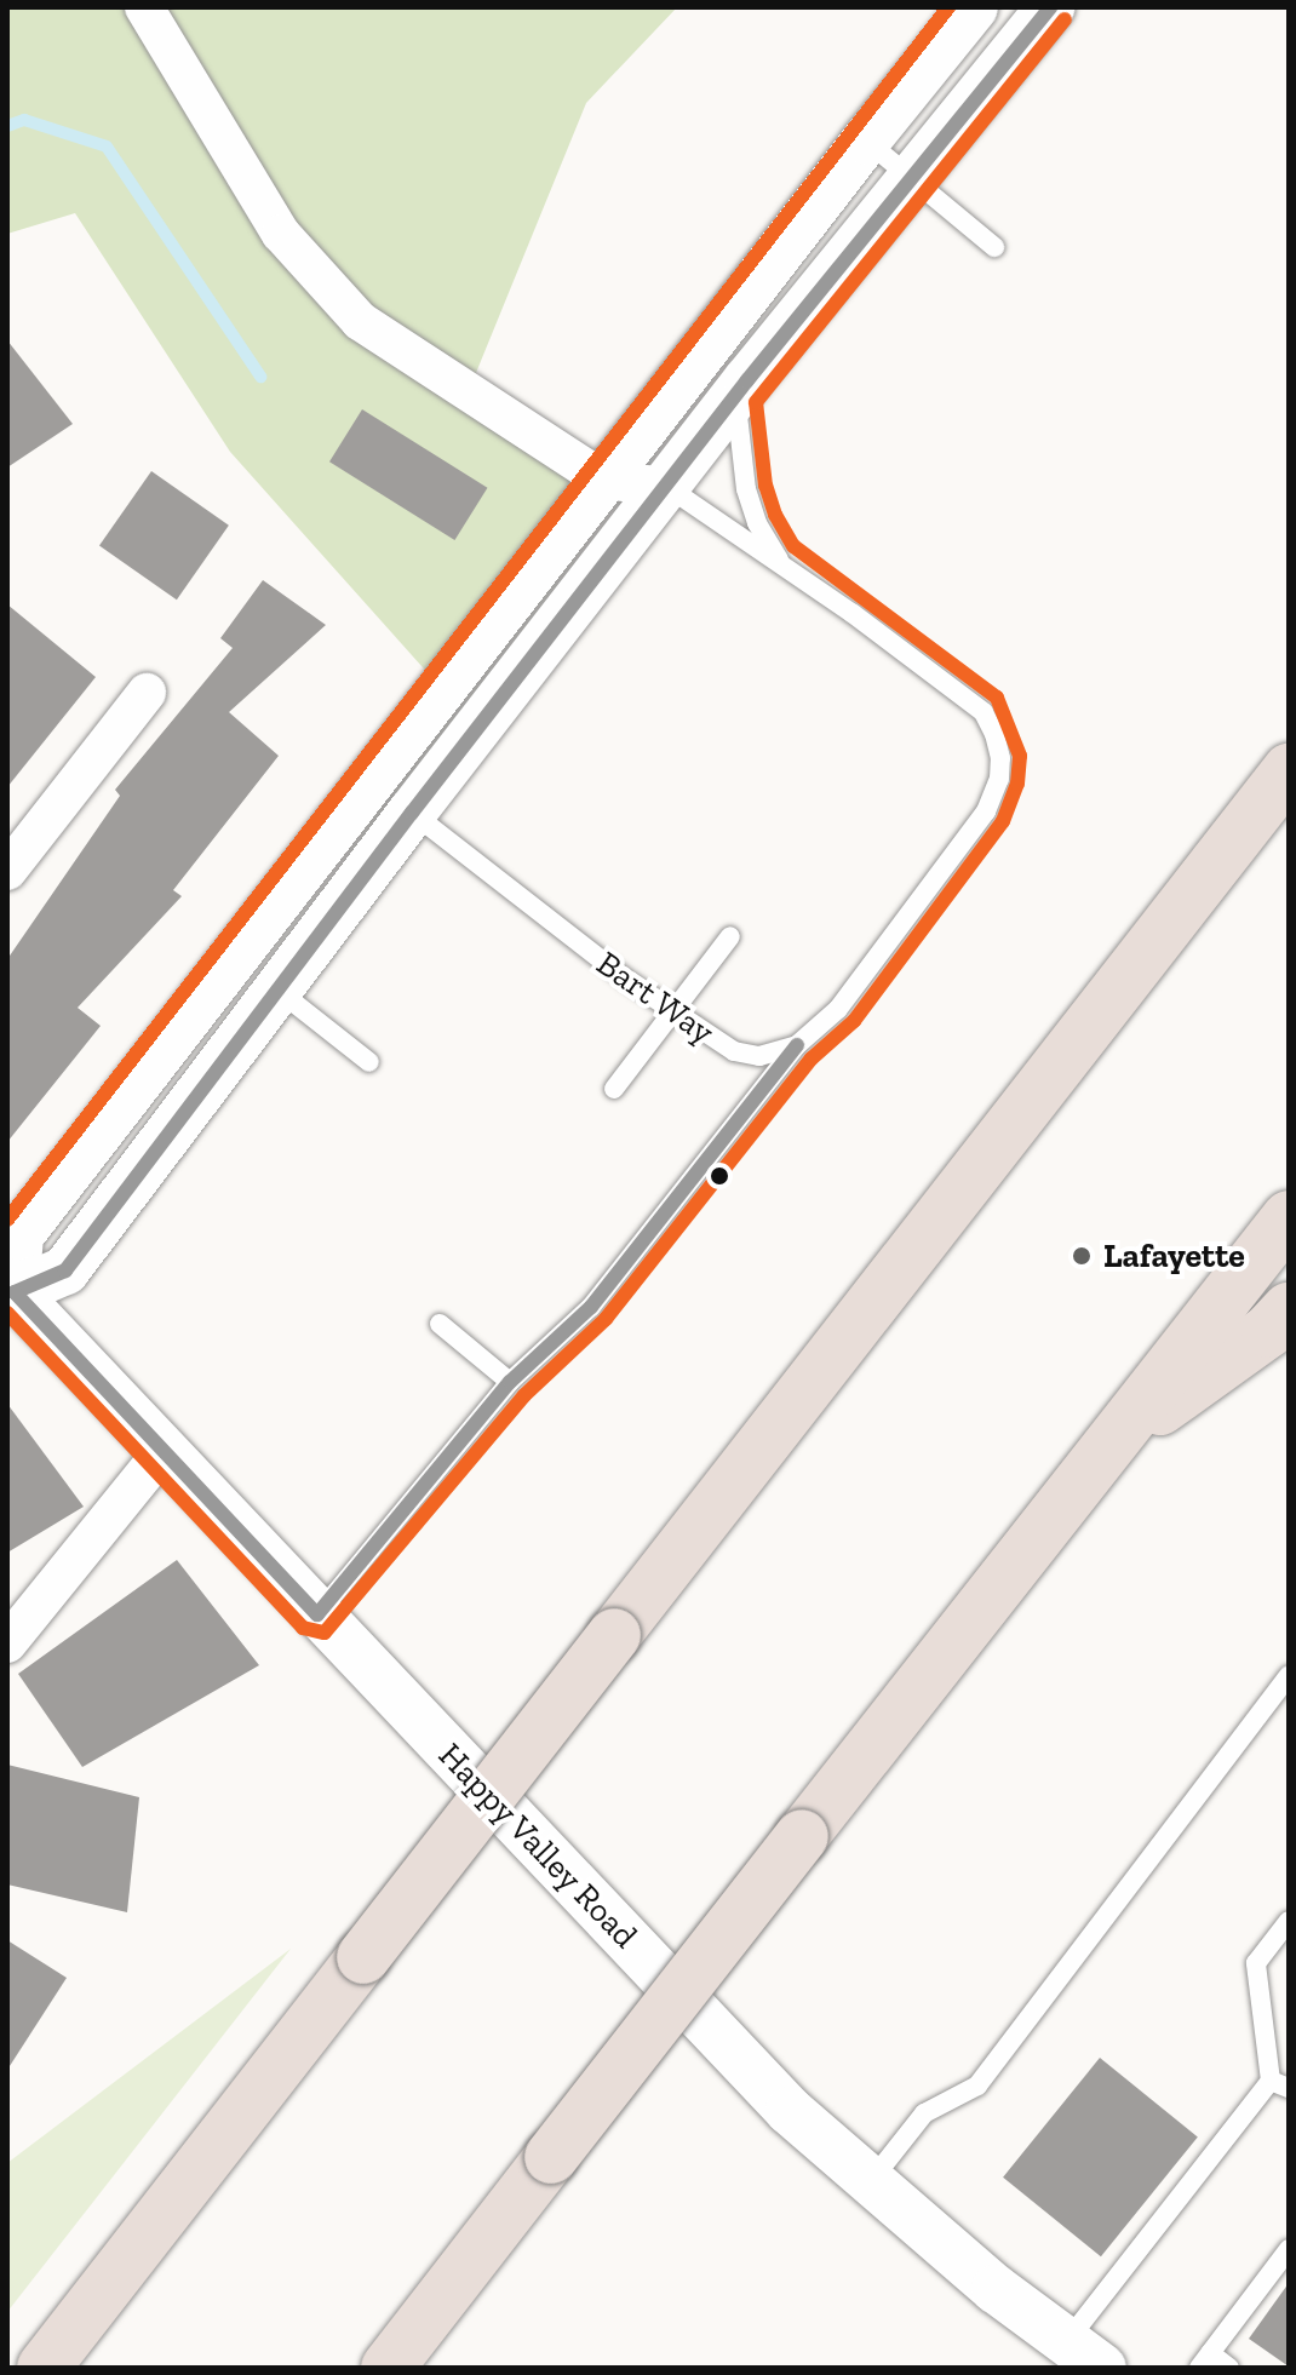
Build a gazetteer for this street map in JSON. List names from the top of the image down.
{
  "streets": {
    "street": ["Happy Valley Road"],
    "lane": ["Bart Way"]
  },
  "places": ["Lafayette"]
}
